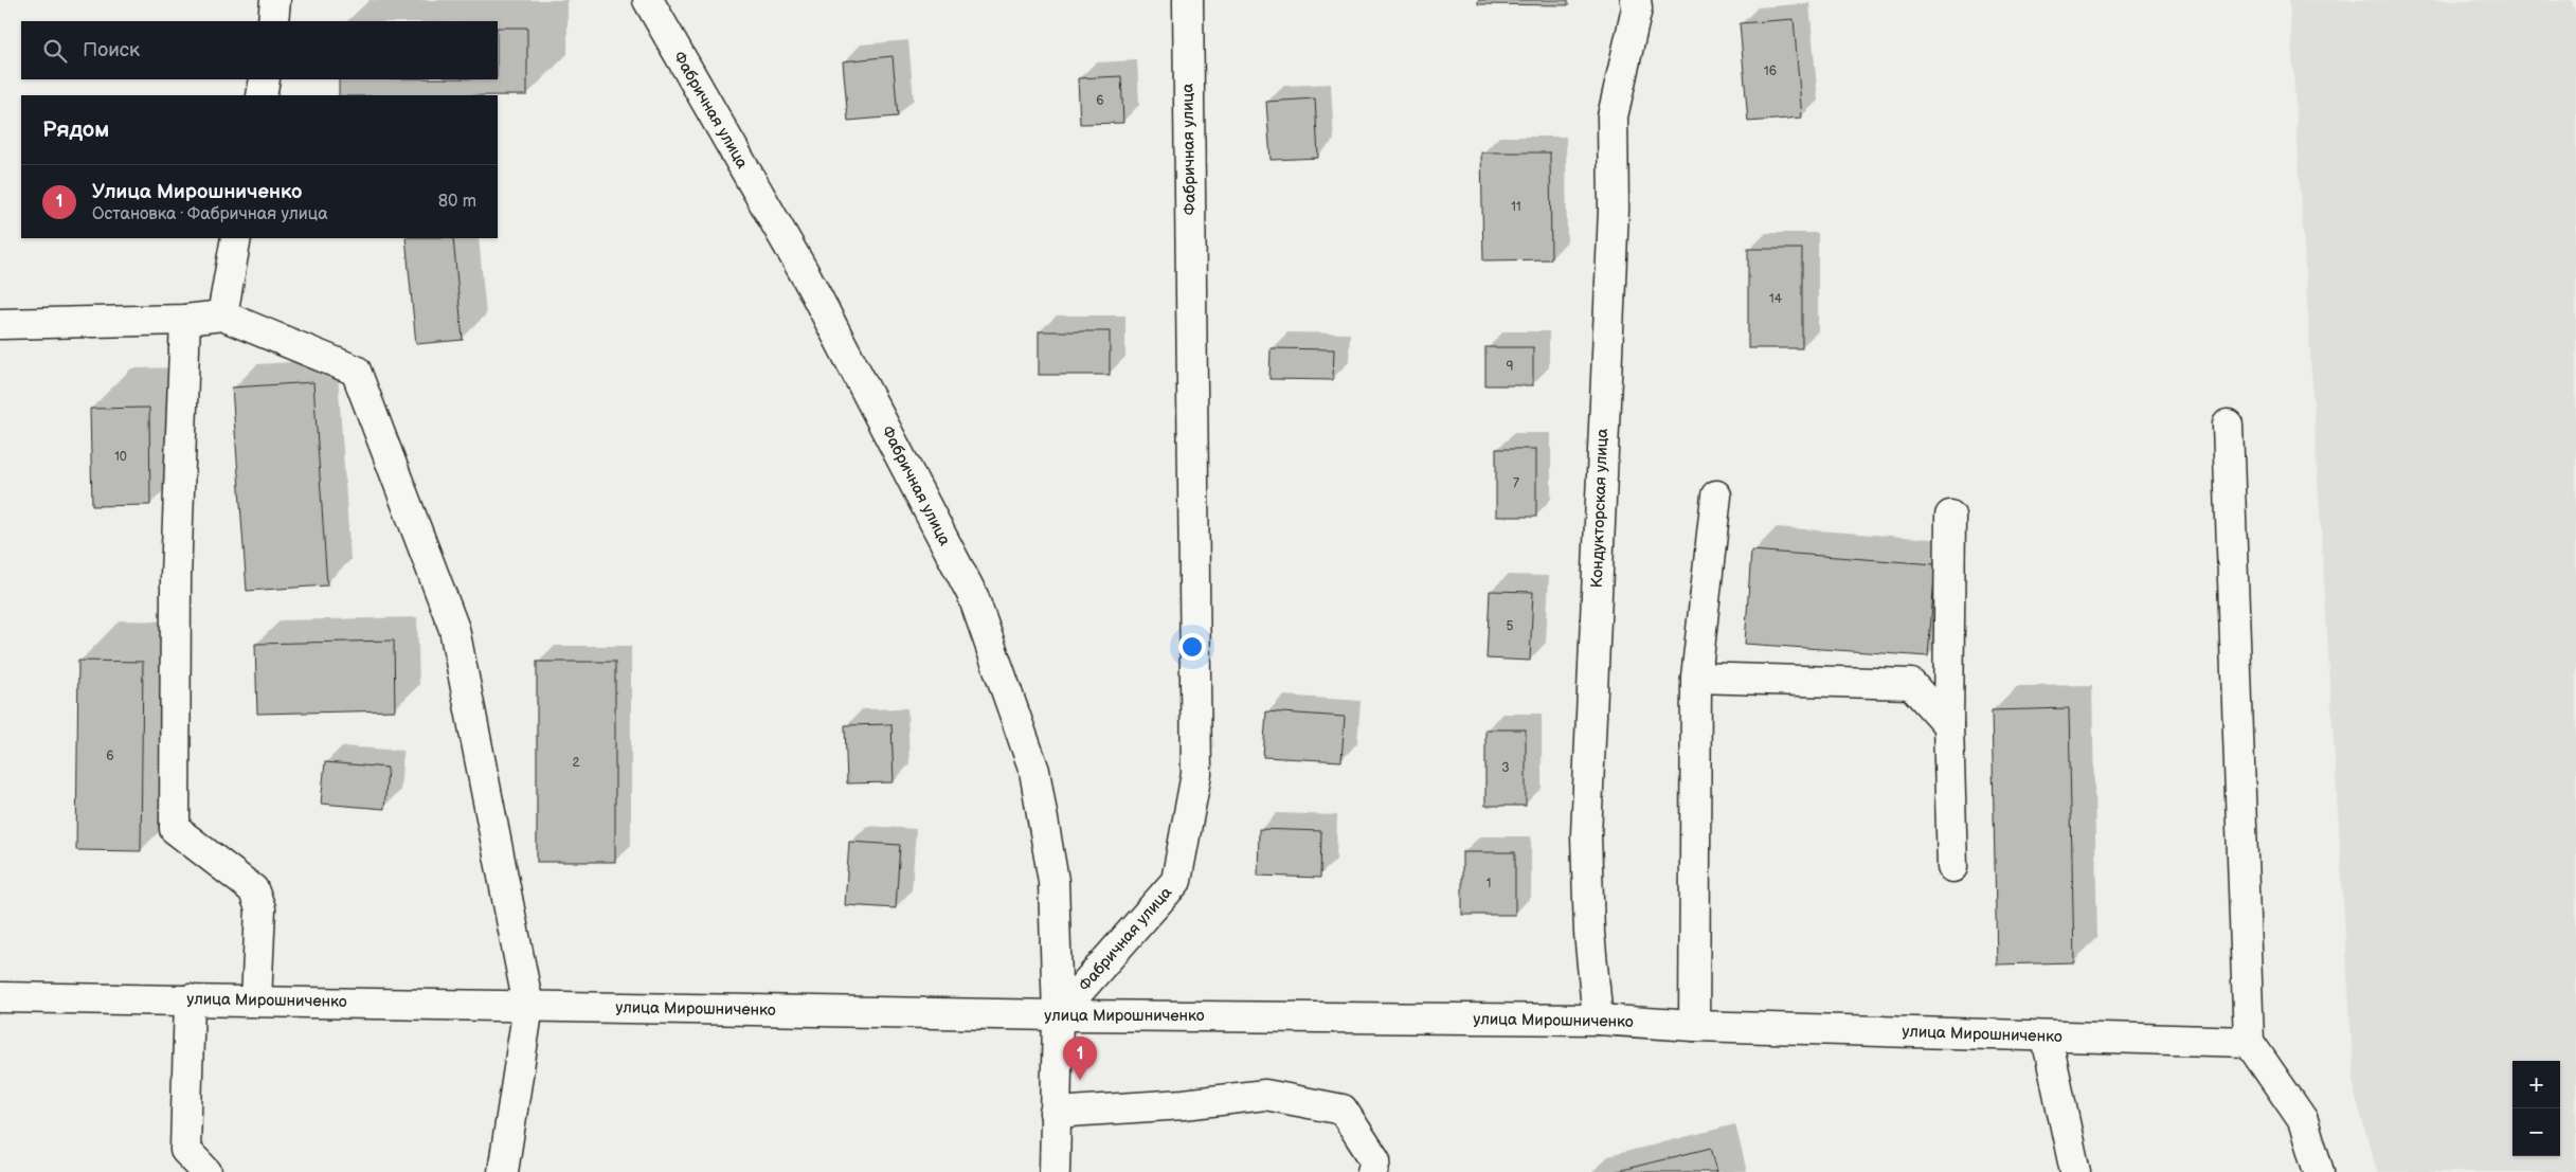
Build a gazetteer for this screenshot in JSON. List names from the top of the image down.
{
  "streets": {
    "street": ["Фабричная улица", "Кондукторская улица", "улица Мирошниченко"]
  },
  "crossings": [
    ["Фабричная улица", "улица Мирошниченко"],
    ["Кондукторская улица", "улица Мирошниченко"]
  ],
  "house_numbers": [
    "16",
    "6",
    "11",
    "14",
    "9",
    "10",
    "7",
    "5",
    "6",
    "2",
    "3",
    "1"
  ],
  "page": {
    "search": "Поиск",
    "heading": "Рядом",
    "list": [
      {
        "mark": "1",
        "name": "Улица Мирошниченко",
        "note": "Остановка · Фабричная улица",
        "value": "80 m"
      }
    ],
    "pins": "1",
    "map_buttons": ["+", "−"]
  }
}
